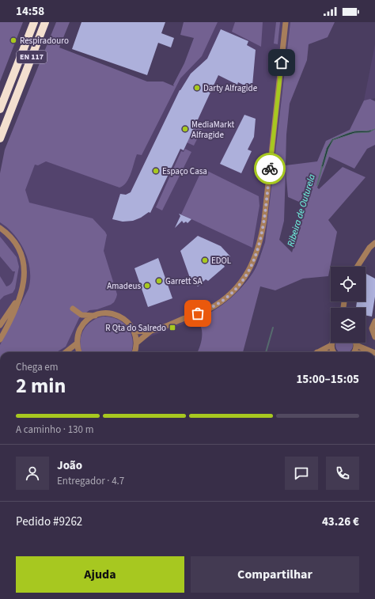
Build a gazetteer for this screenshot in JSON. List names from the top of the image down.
{
  "streets": {
    "highway": ["EN 117"]
  },
  "water": ["Ribeira de Outurela"],
  "places": {
    "other": [
      "Respiradouro",
      "Darty Alfragide",
      "MediaMarkt Alfragide",
      "Espaço Casa",
      "EDOL",
      "Garrett SA",
      "Amadeus"
    ],
    "transit": ["R Qta do Salredo"]
  },
  "page": {
    "status": "14:58",
    "heading": ["2 min", "Chega em", "15:00–15:05"],
    "panel": [
      "João",
      "Entregador · 4.7",
      "Pedido #9262",
      "43.26 €"
    ],
    "bar": "A caminho · 130 m",
    "buttons": ["Ajuda", "Compartilhar"]
  }
}
